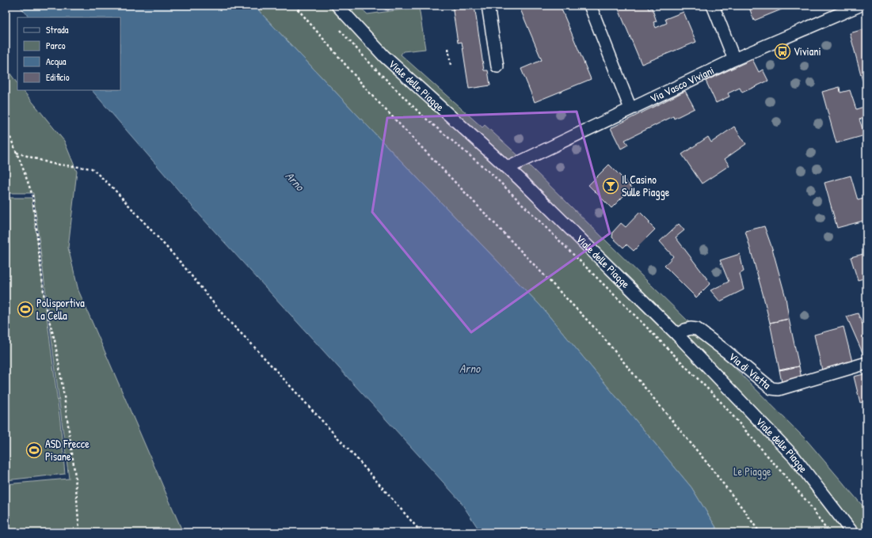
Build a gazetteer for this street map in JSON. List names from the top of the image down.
{
  "streets": {
    "street": ["Via Vasco Viviani", "Viale delle Piagge", "Via di Vietta"]
  },
  "crossings": [
    ["Via Vasco Viviani", "Viale delle Piagge"],
    ["Viale delle Piagge", "Via di Vietta"]
  ],
  "water": ["Arno"],
  "parks": ["Le Piagge"],
  "places": {
    "bus stop": ["Viviani"],
    "bar": ["Il Casino Sulle Piagge"],
    "sports": ["Polisportiva La Cella", "ASD Frecce Pisane"]
  },
  "legend": [
    "Strada",
    "Parco",
    "Acqua",
    "Edificio"
  ]
}
